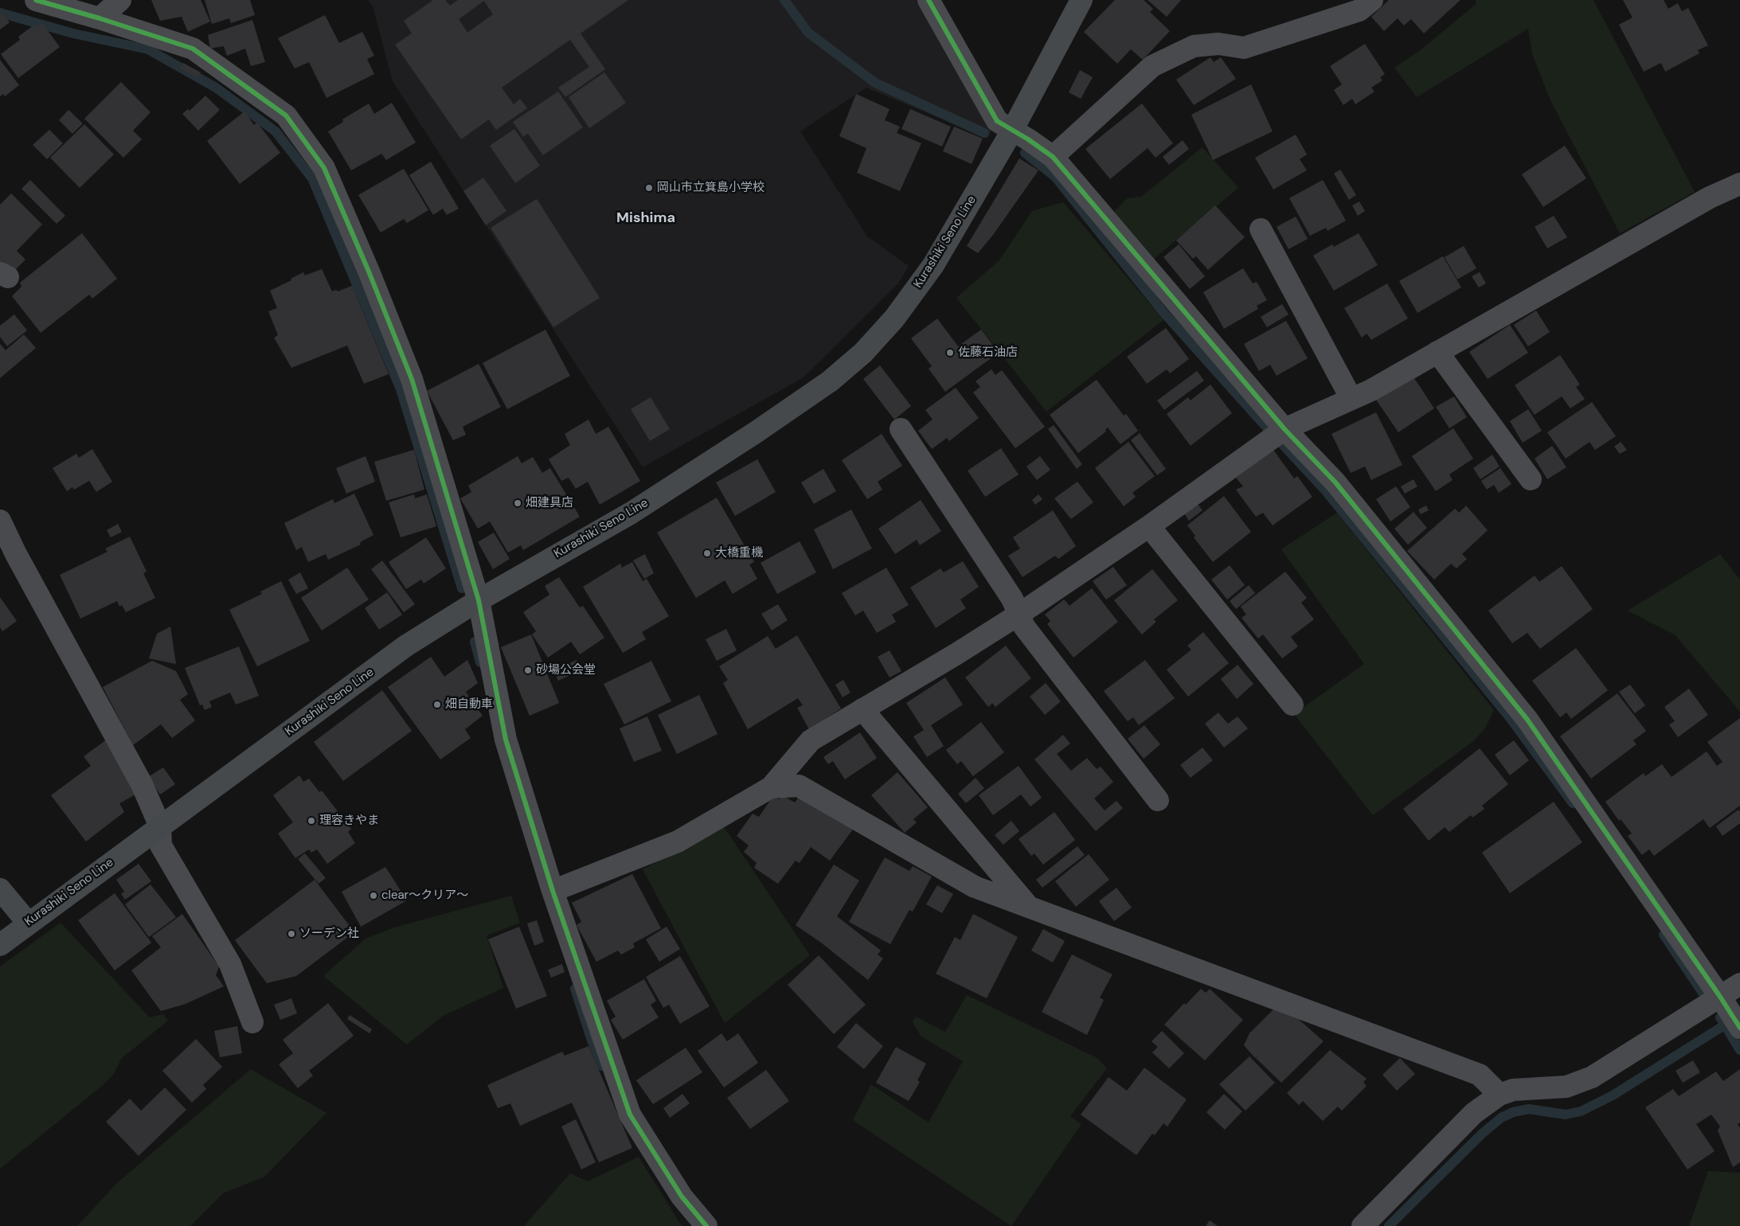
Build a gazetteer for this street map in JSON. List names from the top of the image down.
{
  "streets": {
    "main road": ["Kurashiki Seno Line"]
  },
  "districts": ["Mishima"],
  "places": [
    "岡山市立箕島小学校",
    "佐藤石油店",
    "畑建具店",
    "大橋重機",
    "砂場公会堂",
    "畑自動車",
    "理容きやま",
    "clear～クリア～",
    "ソーデン社"
  ]
}
